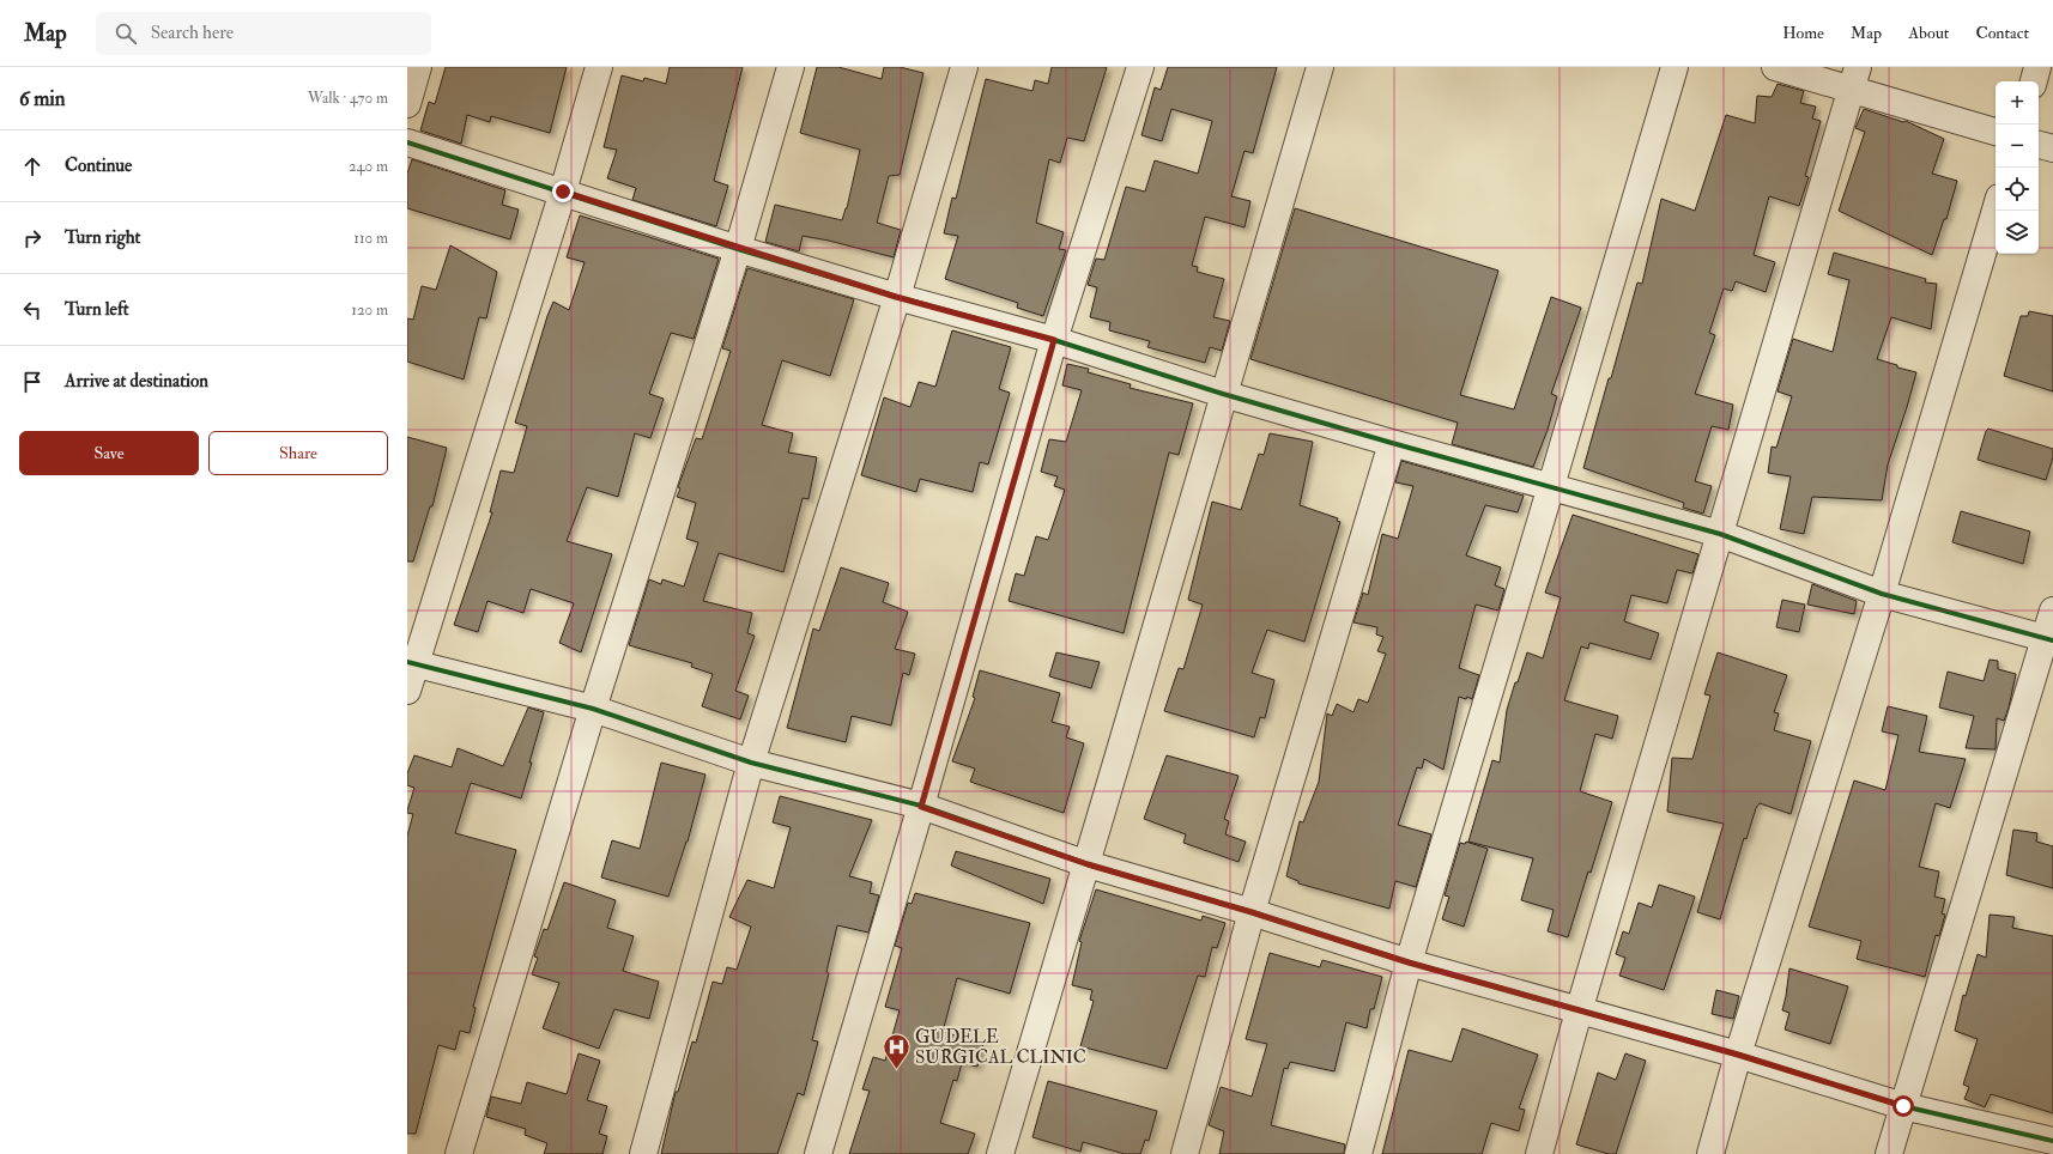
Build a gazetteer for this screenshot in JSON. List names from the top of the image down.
{
  "places": {
    "hospital": ["GUDELE SURGICAL CLINIC"]
  },
  "page": {
    "header": "Map",
    "search": "Search here",
    "nav": [
      "Home",
      "Map",
      "About",
      "Contact"
    ],
    "heading": ["6 min", "Walk · 470 m"],
    "map_buttons": ["+", "−"],
    "list": [
      ["Continue", "240 m"],
      ["Turn right", "110 m"],
      ["Turn left", "120 m"],
      "Arrive at destination"
    ],
    "buttons": ["Save", "Share"]
  }
}
